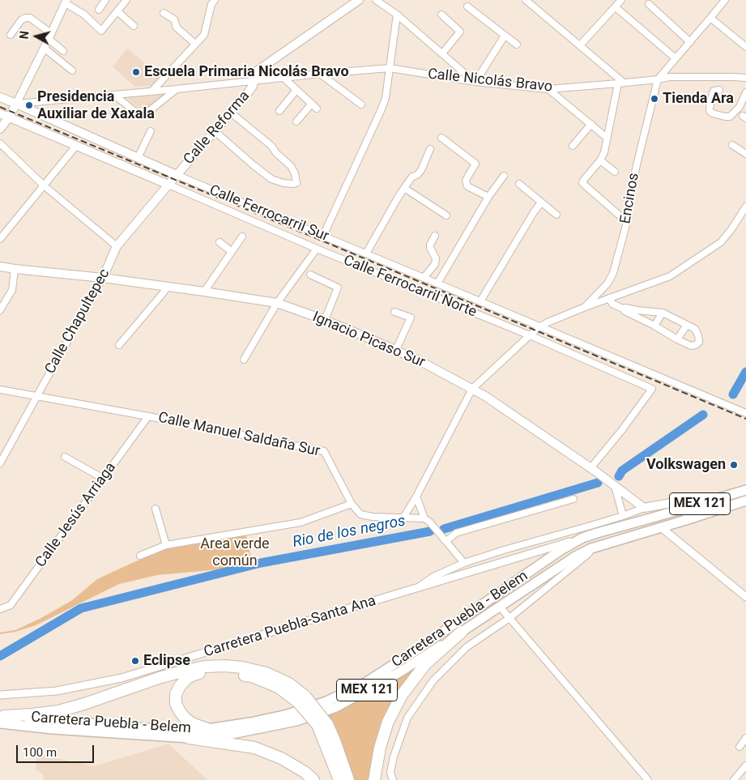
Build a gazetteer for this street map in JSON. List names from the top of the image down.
{
  "streets": {
    "main road": [
      "Calle Reforma",
      "Calle Ferrocarril Sur",
      "Calle Ferrocarril Norte",
      "Calle Chapultepec",
      "Ignacio Picaso Sur",
      "MEX 121",
      "Carretera Puebla - Belem"
    ],
    "street": [
      "Calle Nicolás Bravo",
      "Encinos",
      "Calle Manuel Saldaña Sur",
      "Calle Jesús Arriaga",
      "Carretera Puebla-Santa Ana"
    ]
  },
  "crossings": [
    ["Calle Nicolás Bravo", "Calle Reforma"],
    ["Calle Nicolás Bravo", "Encinos"],
    ["Calle Nicolás Bravo", "Calle Ferrocarril Sur"],
    ["Calle Reforma", "Calle Ferrocarril Sur"],
    ["Calle Reforma", "Calle Ferrocarril Norte"],
    ["Calle Reforma", "Calle Chapultepec"],
    ["Calle Ferrocarril Norte", "Ignacio Picaso Sur"],
    ["Calle Chapultepec", "Ignacio Picaso Sur"],
    ["Calle Chapultepec", "Calle Manuel Saldaña Sur"],
    ["Calle Manuel Saldaña Sur", "Calle Jesús Arriaga"],
    ["Carretera Puebla - Belem", "Carretera Puebla-Santa Ana"]
  ],
  "water": ["Rio de los negros"],
  "parks": ["Area verde común"],
  "places": [
    "Escuela Primaria Nicolás Bravo",
    "Tienda Ara",
    "Presidencia Auxiliar de Xaxala",
    "Volkswagen",
    "Eclipse"
  ],
  "scale_bar": "100 m",
  "north": "left"
}
